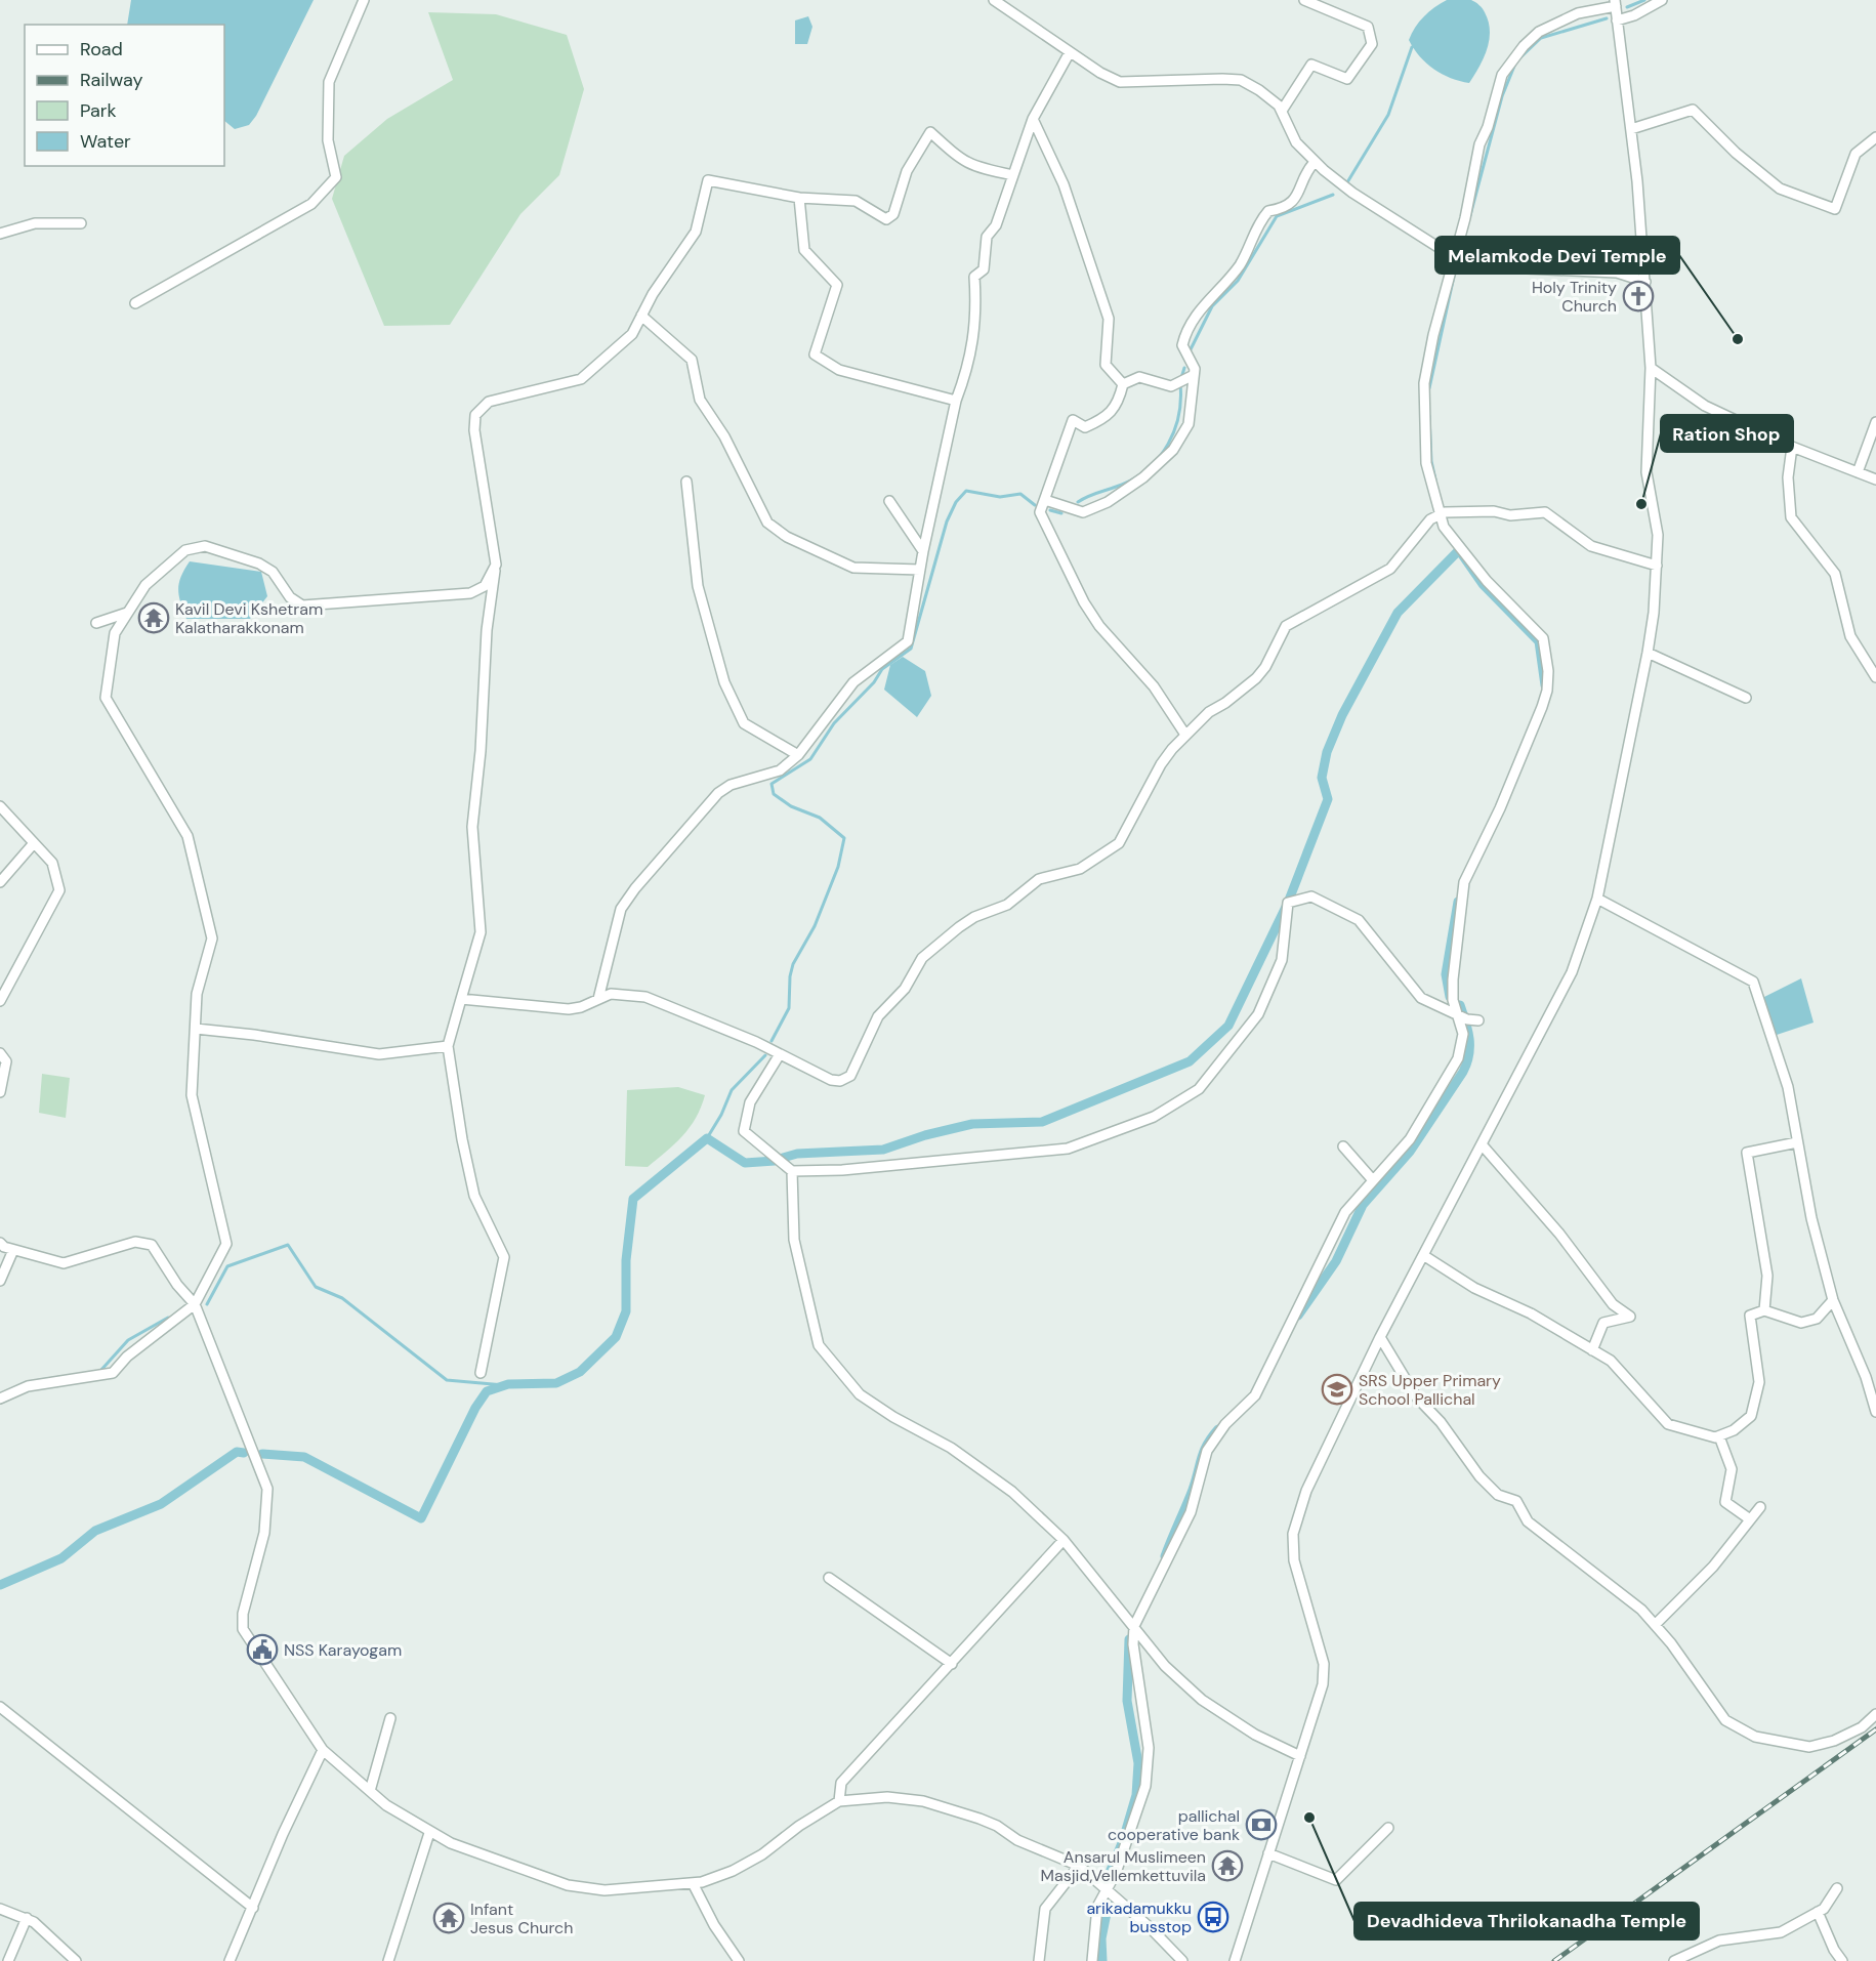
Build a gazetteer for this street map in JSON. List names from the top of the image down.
{
  "places": {
    "church": ["Holy Trinity Church"],
    "other": ["Melamkode Devi Temple", "Ration Shop", "Devadhideva Thrilokanadha Temple"],
    "temple": ["Kavil Devi Kshetram Kalatharakkonam", "Ansarul Muslimeen Masjid,Vellemkettuvila", "Infant Jesus Church"],
    "school or university": ["SRS Upper Primary School Pallichal"],
    "public building": ["NSS Karayogam"],
    "bank": ["pallichal cooperative bank"],
    "bus stop": ["arikadamukku busstop"]
  },
  "legend": [
    "Road",
    "Railway",
    "Park",
    "Water"
  ]
}
